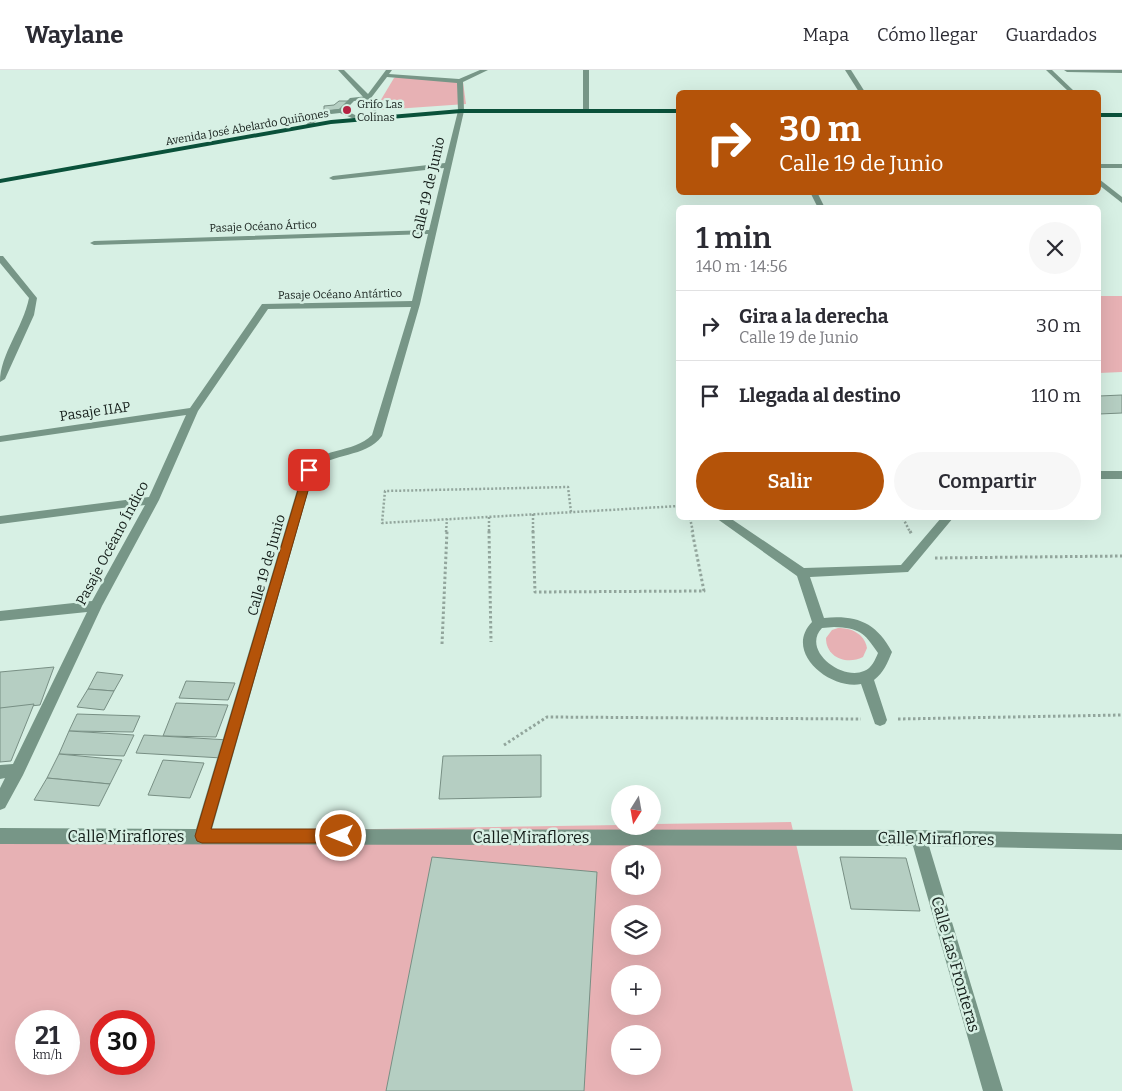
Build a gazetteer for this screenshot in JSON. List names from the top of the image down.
{
  "streets": {
    "main road": ["Avenida José Abelardo Quiñones"],
    "street": [
      "Calle 19 de Junio",
      "Pasaje Océano Ártico",
      "Pasaje Océano Antártico",
      "Pasaje IIAP",
      "Pasaje Océano Índico",
      "Calle Miraflores",
      "Calle Las Fronteras"
    ]
  },
  "crossings": [
    ["Avenida José Abelardo Quiñones", "Calle 19 de Junio"],
    ["Calle 19 de Junio", "Pasaje Océano Ártico"],
    ["Calle 19 de Junio", "Pasaje Océano Antártico"],
    ["Calle 19 de Junio", "Calle Miraflores"],
    ["Pasaje Océano Antártico", "Pasaje Océano Índico"],
    ["Pasaje IIAP", "Pasaje Océano Índico"],
    ["Calle Miraflores", "Calle Las Fronteras"]
  ],
  "places": ["Grifo Las Colinas"],
  "north": "bottom",
  "page": {
    "header": "Waylane",
    "nav": ["Mapa", "Cómo llegar", "Guardados"],
    "turn": ["30 m", "Calle 19 de Junio"],
    "heading": ["1 min", "140 m · 14:56"],
    "list": [
      {
        "name": "Gira a la derecha",
        "note": "Calle 19 de Junio",
        "value": "30 m"
      },
      {
        "name": "Llegada al destino",
        "value": "110 m"
      }
    ],
    "buttons": ["Salir", "Compartir"],
    "map_buttons": ["+", "−"],
    "speed": "21 km/h",
    "limit": "30"
  }
}
